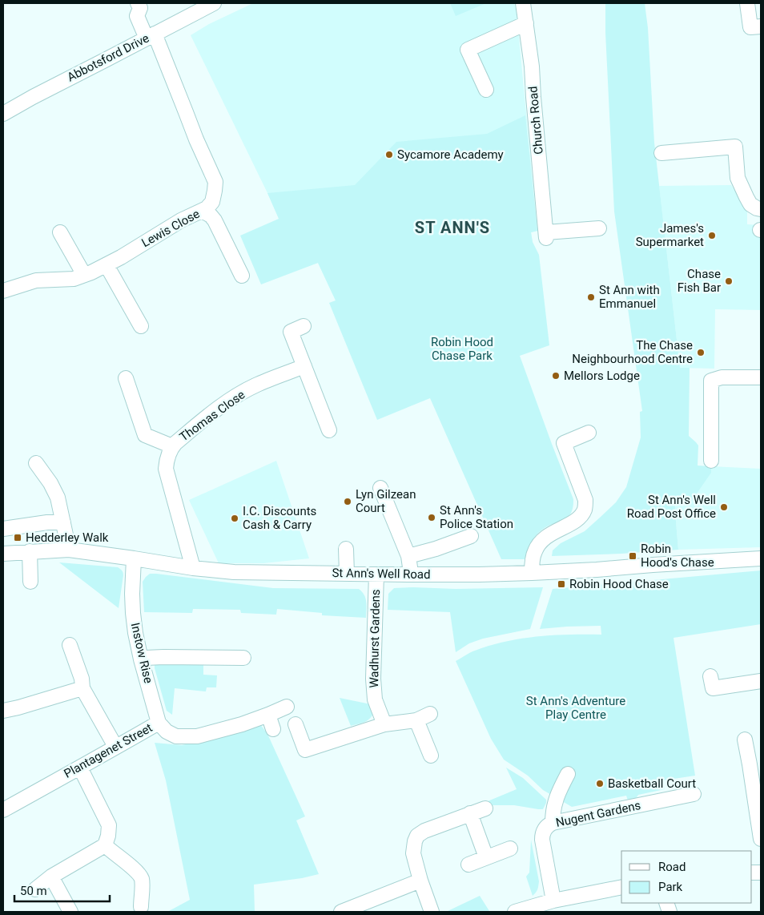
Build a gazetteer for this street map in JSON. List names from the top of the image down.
{
  "streets": {
    "street": [
      "Abbotsford Drive",
      "Church Road",
      "Lewis Close",
      "Thomas Close",
      "St Ann's Well Road",
      "Wadhurst Gardens",
      "Instow Rise",
      "Plantagenet Street",
      "Nugent Gardens"
    ]
  },
  "crossings": [
    ["Abbotsford Drive", "Lewis Close"],
    ["Thomas Close", "St Ann's Well Road"],
    ["St Ann's Well Road", "Wadhurst Gardens"],
    ["St Ann's Well Road", "Instow Rise"],
    ["Instow Rise", "Plantagenet Street"]
  ],
  "districts": ["ST ANN'S"],
  "parks": ["Robin Hood Chase Park", "St Ann's Adventure Play Centre"],
  "places": {
    "other": [
      "Sycamore Academy",
      "James's Supermarket",
      "Chase Fish Bar",
      "St Ann with Emmanuel",
      "The Chase Neighbourhood Centre",
      "Mellors Lodge",
      "Lyn Gilzean Court",
      "St Ann's Well Road Post Office",
      "St Ann's Police Station",
      "I.C. Discounts Cash & Carry",
      "Basketball Court"
    ],
    "transit": ["Hedderley Walk", "Robin Hood's Chase", "Robin Hood Chase"]
  },
  "legend": ["Road", "Park"],
  "scale_bar": "50 m"
}
